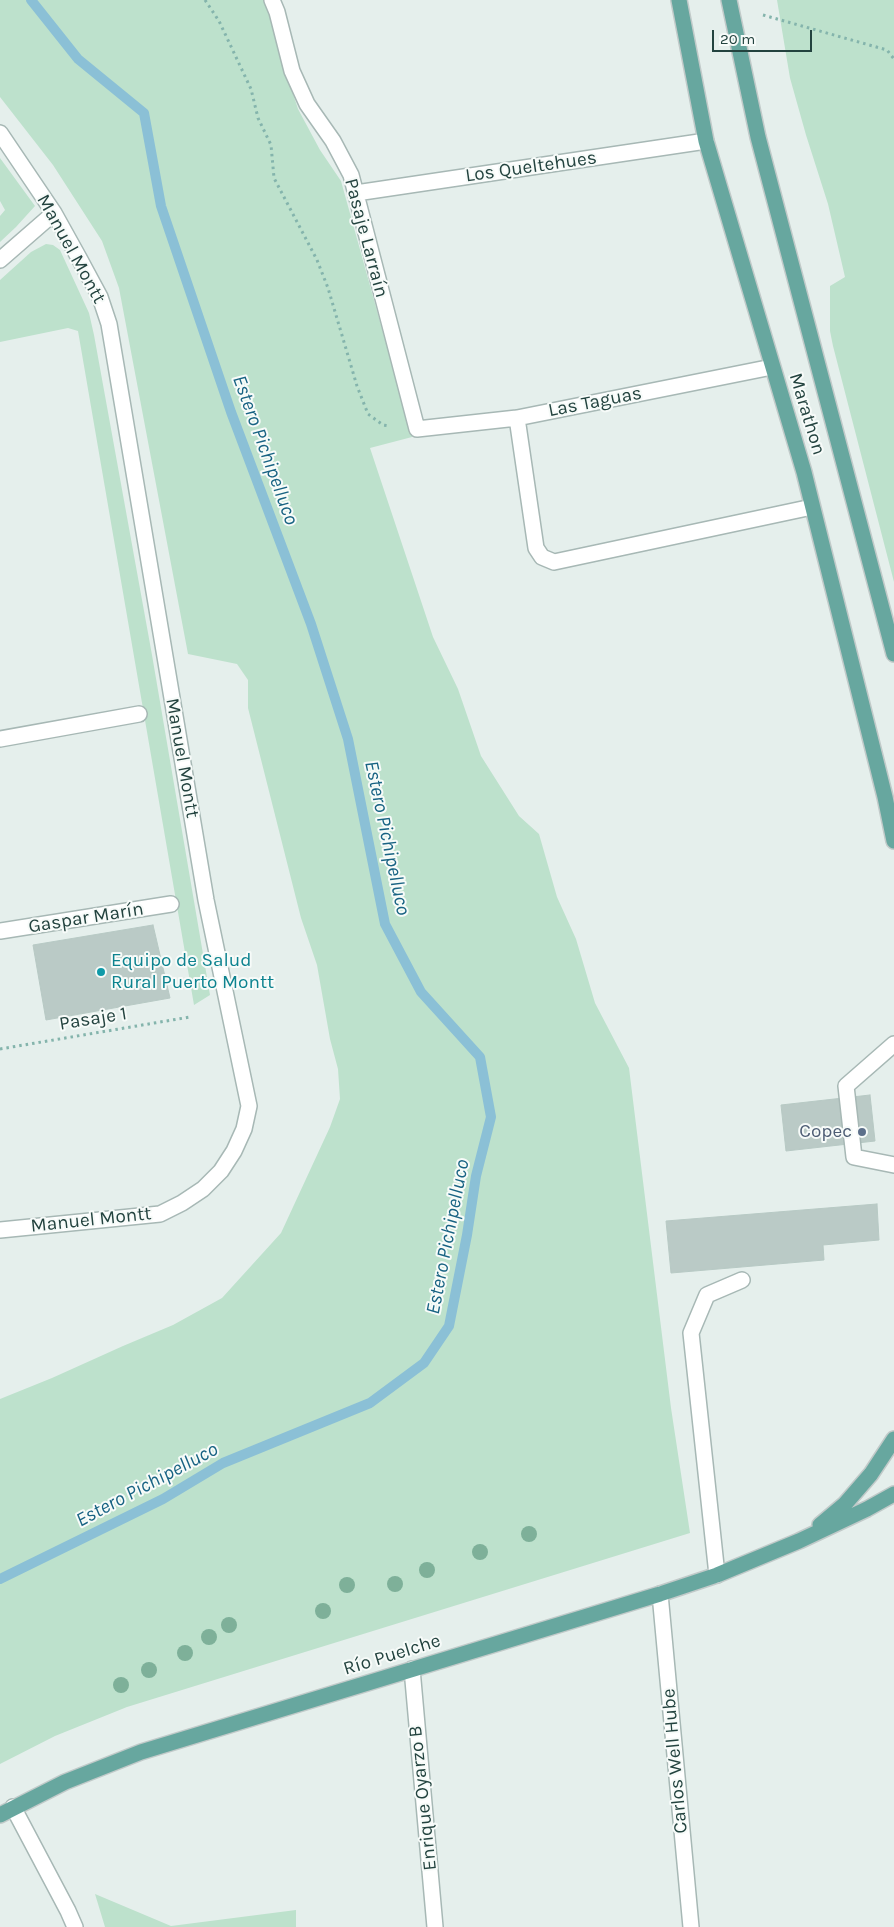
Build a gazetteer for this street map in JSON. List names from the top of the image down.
{
  "streets": {
    "main road": ["Marathon", "Río Puelche"],
    "street": [
      "Los Queltehues",
      "Pasaje Larraín",
      "Manuel Montt",
      "Las Taguas",
      "Gaspar Marín",
      "Carlos Well Hube",
      "Enrique Oyarzo B"
    ],
    "path": ["Pasaje 1"]
  },
  "crossings": [
    ["Los Queltehues", "Pasaje Larraín"],
    ["Los Queltehues", "Marathon"],
    ["Pasaje Larraín", "Las Taguas"],
    ["Las Taguas", "Marathon"],
    ["Río Puelche", "Carlos Well Hube"],
    ["Río Puelche", "Enrique Oyarzo B"]
  ],
  "water": ["Estero Pichipelluco"],
  "places": ["Equipo de Salud Rural Puerto Montt", "Copec"],
  "scale_bar": "20 m"
}
